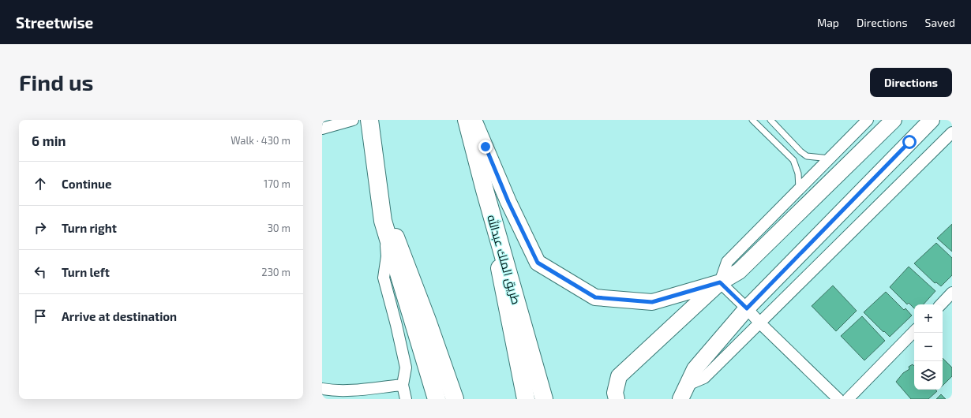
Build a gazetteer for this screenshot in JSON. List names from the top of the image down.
{
  "streets": {
    "main road": ["طريق الملك عبدالله"]
  },
  "page": {
    "header": "Streetwise",
    "nav": ["Map", "Directions", "Saved"],
    "buttons": "Directions",
    "title": "Find us",
    "heading": ["6 min", "Walk · 430 m"],
    "list": [
      ["Continue", "170 m"],
      ["Turn right", "30 m"],
      ["Turn left", "230 m"],
      "Arrive at destination"
    ],
    "map_buttons": ["+", "−"]
  }
}
